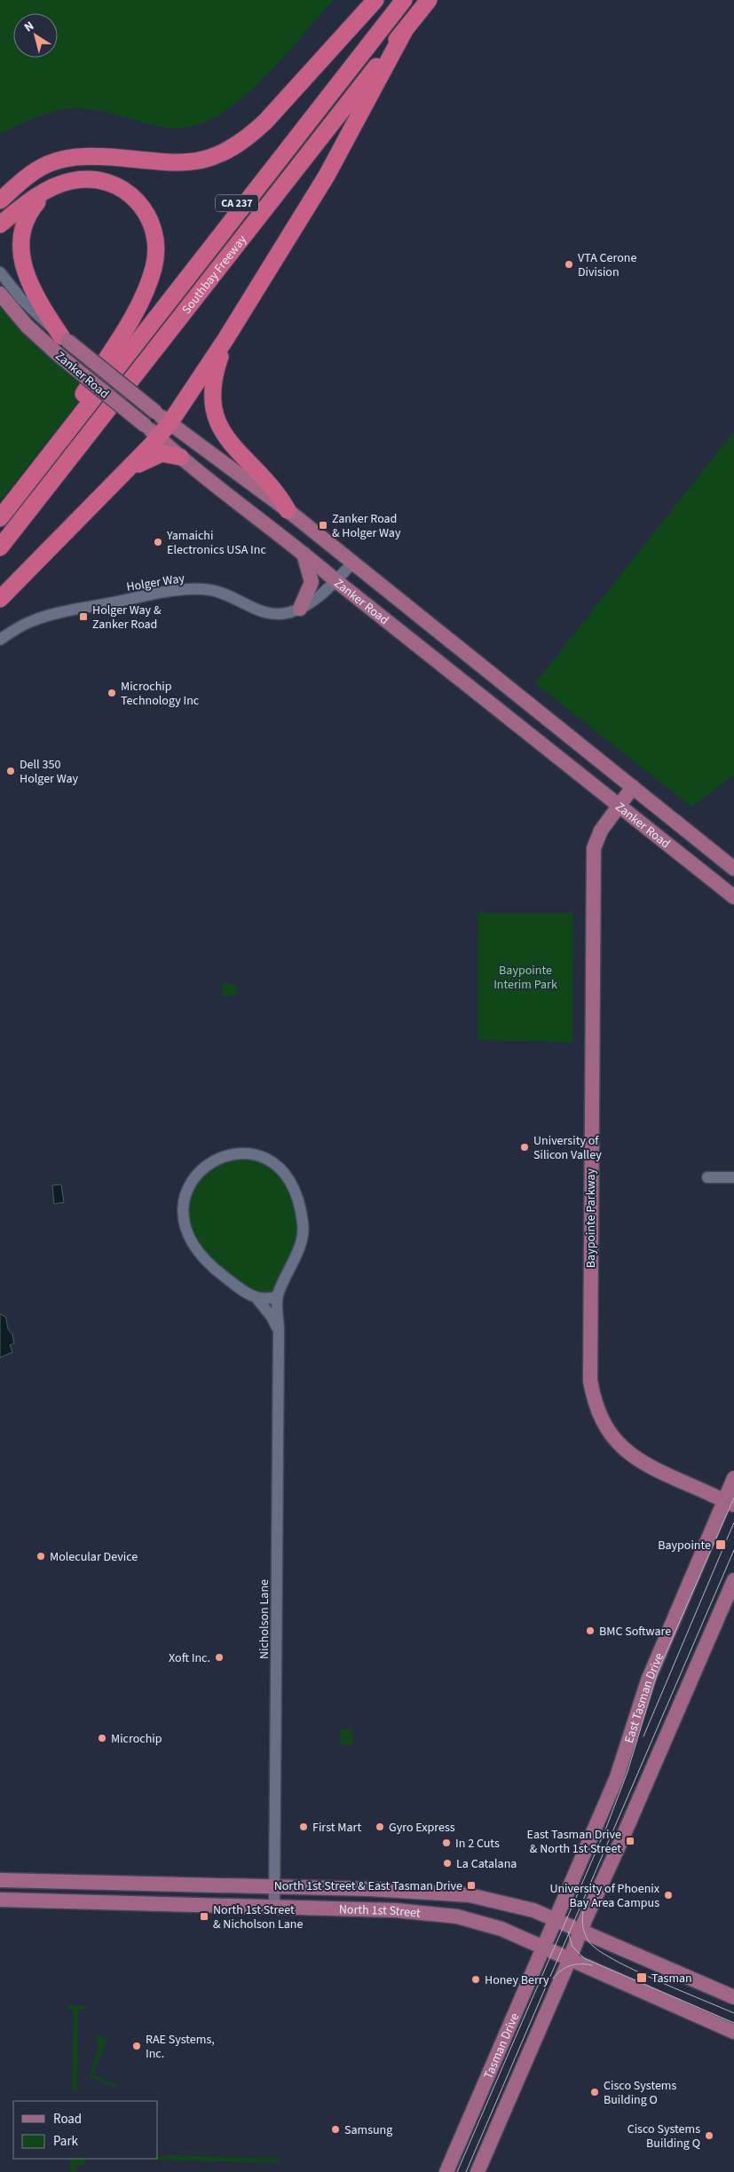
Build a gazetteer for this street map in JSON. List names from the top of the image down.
{
  "streets": {
    "highway": ["CA 237", "Southbay Freeway"],
    "main road": [
      "Zanker Road",
      "Baypointe Parkway",
      "East Tasman Drive",
      "North 1st Street",
      "Tasman Drive"
    ],
    "street": ["Holger Way", "Nicholson Lane"]
  },
  "crossings": [
    ["Zanker Road", "Holger Way"],
    ["Zanker Road", "Baypointe Parkway"],
    ["Baypointe Parkway", "East Tasman Drive"],
    ["Nicholson Lane", "North 1st Street"],
    ["East Tasman Drive", "North 1st Street"],
    ["East Tasman Drive", "Tasman Drive"],
    ["North 1st Street", "Tasman Drive"]
  ],
  "parks": ["Baypointe Interim Park"],
  "places": {
    "other": [
      "VTA Cerone Division",
      "Yamaichi Electronics USA Inc",
      "Microchip Technology Inc",
      "Dell 350 Holger Way",
      "University of Silicon Valley",
      "Molecular Device",
      "BMC Software",
      "Xoft Inc.",
      "Microchip",
      "First Mart",
      "Gyro Express",
      "In 2 Cuts",
      "La Catalana",
      "University of Phoenix Bay Area Campus",
      "Honey Berry",
      "RAE Systems, Inc.",
      "Cisco Systems Building O",
      "Samsung",
      "Cisco Systems Building Q"
    ],
    "transit": [
      "Zanker Road & Holger Way",
      "Holger Way & Zanker Road",
      "Baypointe",
      "East Tasman Drive & North 1st Street",
      "North 1st Street & East Tasman Drive",
      "North 1st Street & Nicholson Lane",
      "Tasman"
    ]
  },
  "legend": ["Road", "Park"],
  "north": "top left"
}
